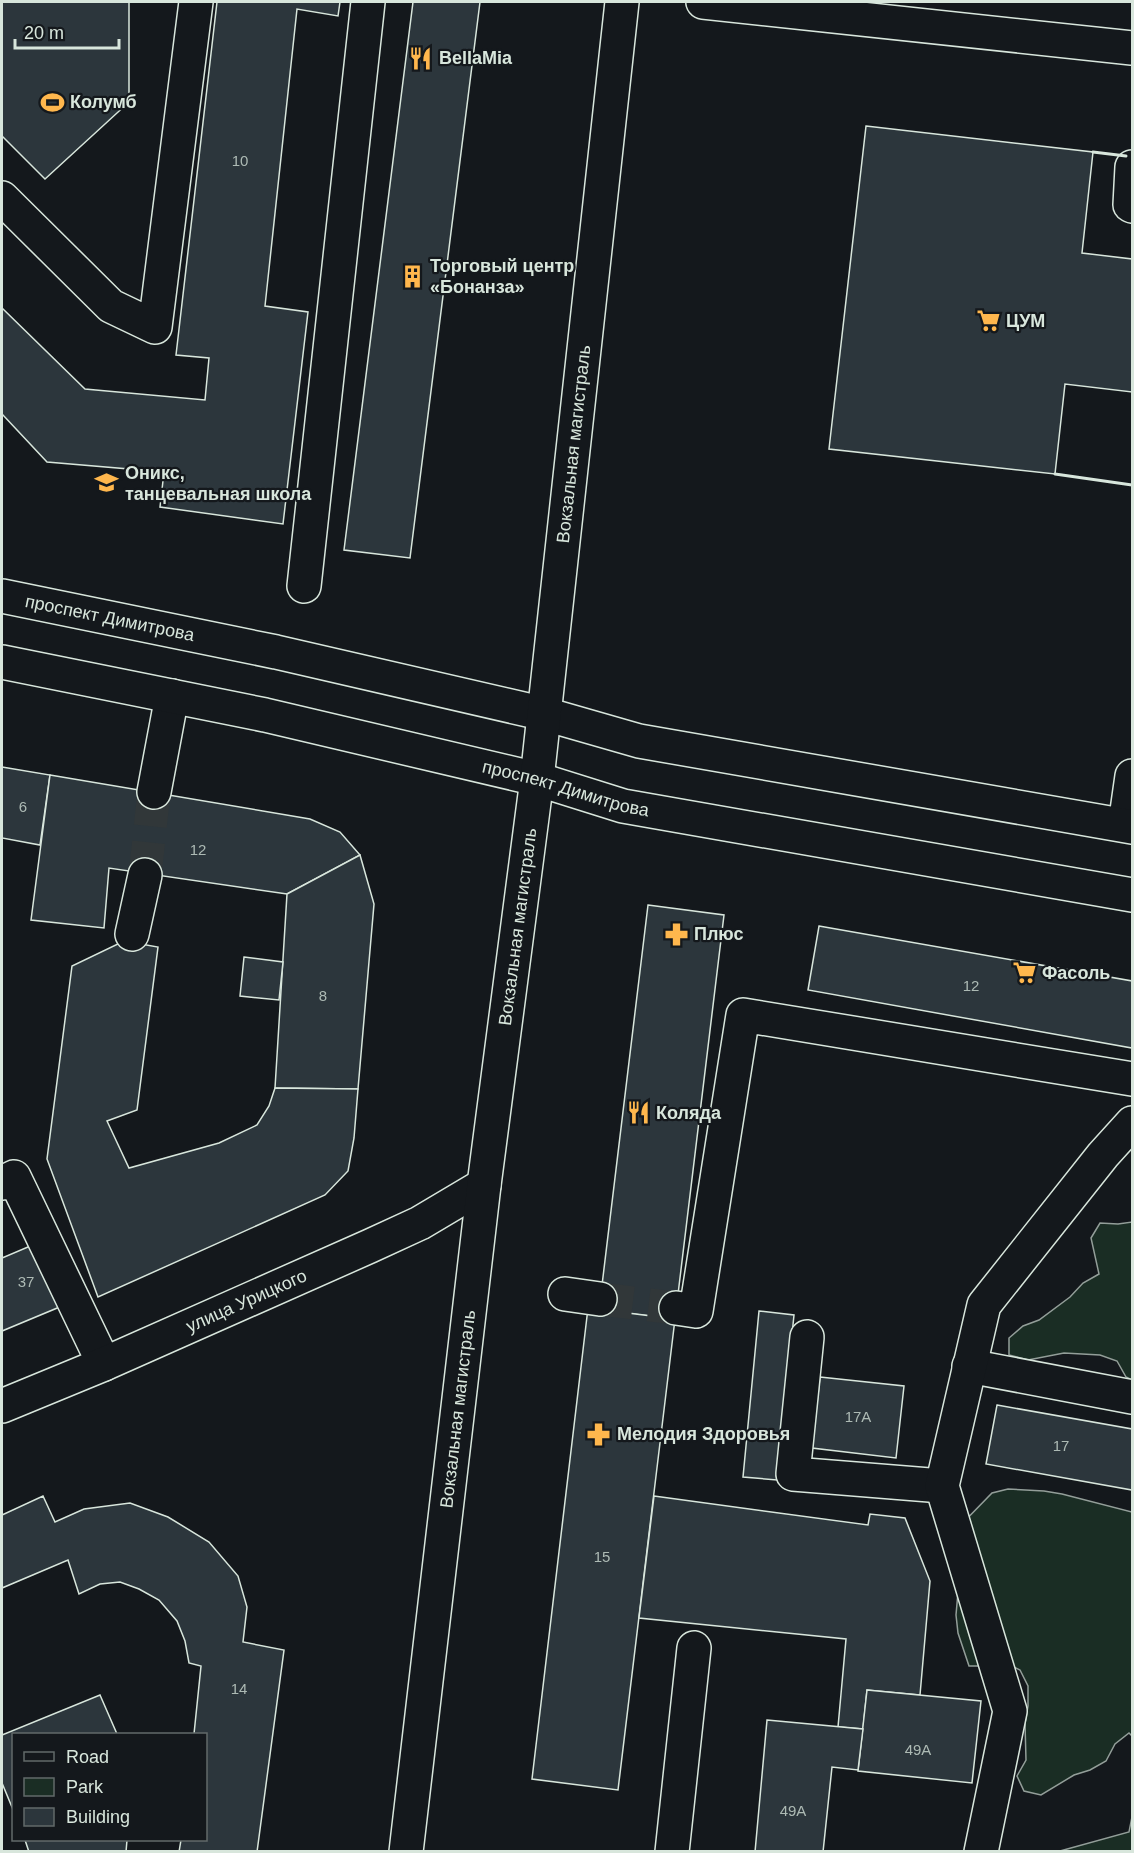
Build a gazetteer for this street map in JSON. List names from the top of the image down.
{
  "streets": {
    "main road": ["Вокзальная магистраль", "проспект Димитрова", "улица Урицкого"]
  },
  "crossings": [
    ["Вокзальная магистраль", "проспект Димитрова"],
    ["Вокзальная магистраль", "улица Урицкого"]
  ],
  "places": {
    "restaurant": ["BellaMia", "Коляда"],
    "sports": ["Колумб"],
    "building": ["Торговый центр «Бонанза»"],
    "supermarket": ["ЦУМ", "Фасоль"],
    "school or university": ["Оникс, танцевальная школа"],
    "pharmacy": ["Плюс", "Мелодия Здоровья"]
  },
  "house_numbers": [
    "10",
    "6",
    "12",
    "12",
    "8",
    "37",
    "17А",
    "17",
    "15",
    "14",
    "49А",
    "49А"
  ],
  "legend": ["Road", "Park", "Building"],
  "scale_bar": "20 m"
}
